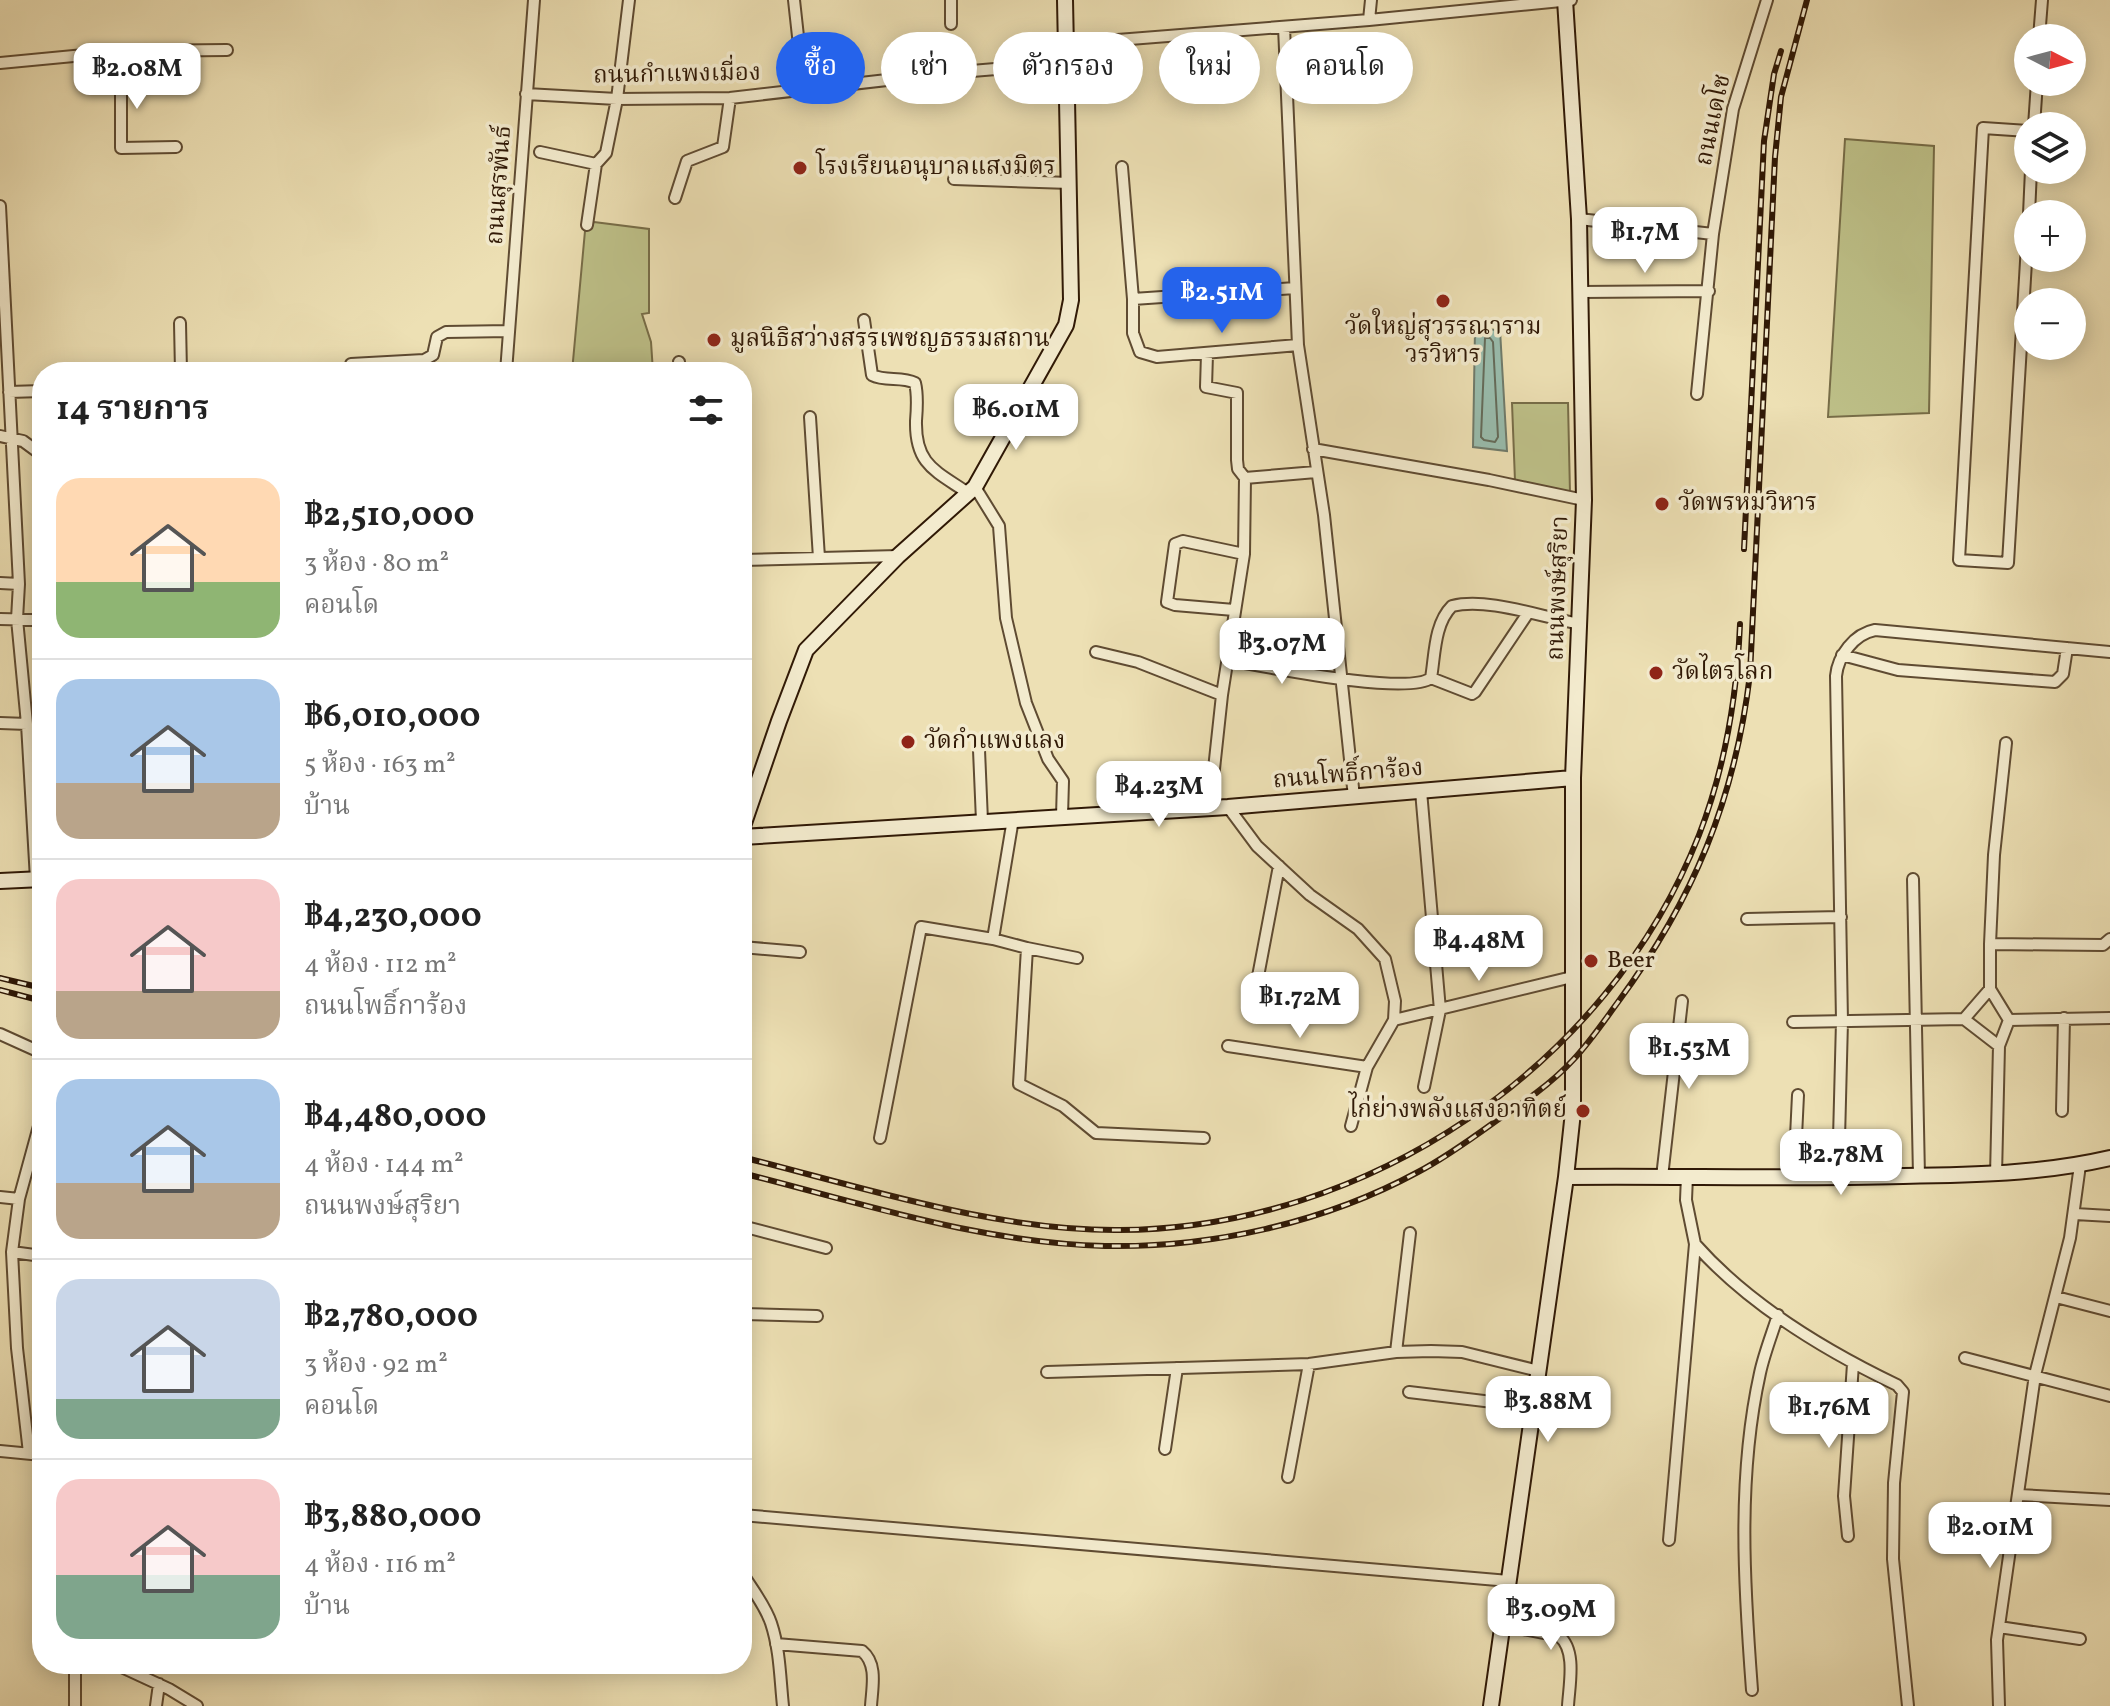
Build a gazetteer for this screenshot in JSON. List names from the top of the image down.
{
  "streets": {
    "street": [
      "ถนนกำแพงเมี่อง",
      "ถนนเดโช",
      "ถนนสุรพันธ์",
      "ถนนพงษ์สุริยา",
      "ถนนโพธิ์การ้อง"
    ]
  },
  "crossings": [
    ["ถนนกำแพงเมี่อง", "ถนนสุรพันธ์"],
    ["ถนนพงษ์สุริยา", "ถนนโพธิ์การ้อง"]
  ],
  "places": [
    "โรงเรียนอนุบาลแสงมิตร",
    "วัดใหญ่สุวรรณาราม วรวิหาร",
    "มูลนิธิสว่างสรรเพชญธรรมสถาน",
    "วัดพรหมวิหาร",
    "วัดไตรโลก",
    "วัดกำแพงแลง",
    "Beer",
    "ไก่ย่างพลังแสงอาทิตย์"
  ],
  "north": "right",
  "page": {
    "map_buttons": ["+", "−"],
    "chip": [
      "ซื้อ",
      "เช่า",
      "ตัวกรอง",
      "ใหม่",
      "คอนโด"
    ],
    "price": [
      "฿2.08M",
      "฿1.7M",
      "฿2.51M",
      "฿6.01M",
      "฿3.07M",
      "฿4.23M",
      "฿4.48M",
      "฿1.72M",
      "฿1.53M",
      "฿2.78M",
      "฿3.88M",
      "฿1.76M",
      "฿2.01M",
      "฿3.09M"
    ],
    "heading": "14 รายการ",
    "list": [
      {
        "name": "฿2,510,000",
        "note": "3 ห้อง · 80 m² · คอนโด"
      },
      {
        "name": "฿6,010,000",
        "note": "5 ห้อง · 163 m² · บ้าน"
      },
      {
        "name": "฿4,230,000",
        "note": "4 ห้อง · 112 m² · ถนนโพธิ์การ้อง"
      },
      {
        "name": "฿4,480,000",
        "note": "4 ห้อง · 144 m² · ถนนพงษ์สุริยา"
      },
      {
        "name": "฿2,780,000",
        "note": "3 ห้อง · 92 m² · คอนโด"
      },
      {
        "name": "฿3,880,000",
        "note": "4 ห้อง · 116 m² · บ้าน"
      }
    ]
  }
}
